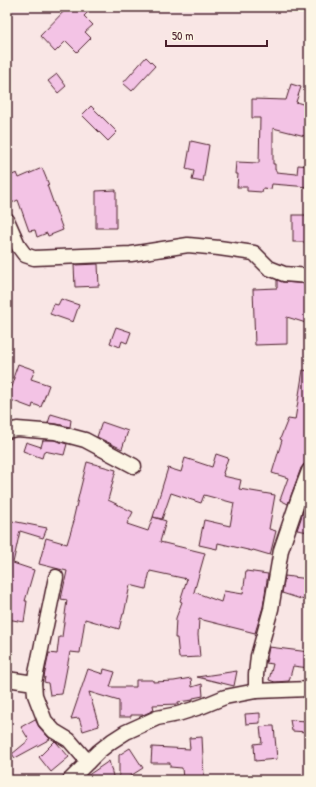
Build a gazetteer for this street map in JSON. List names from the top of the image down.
{
  "scale_bar": "50 m"
}
